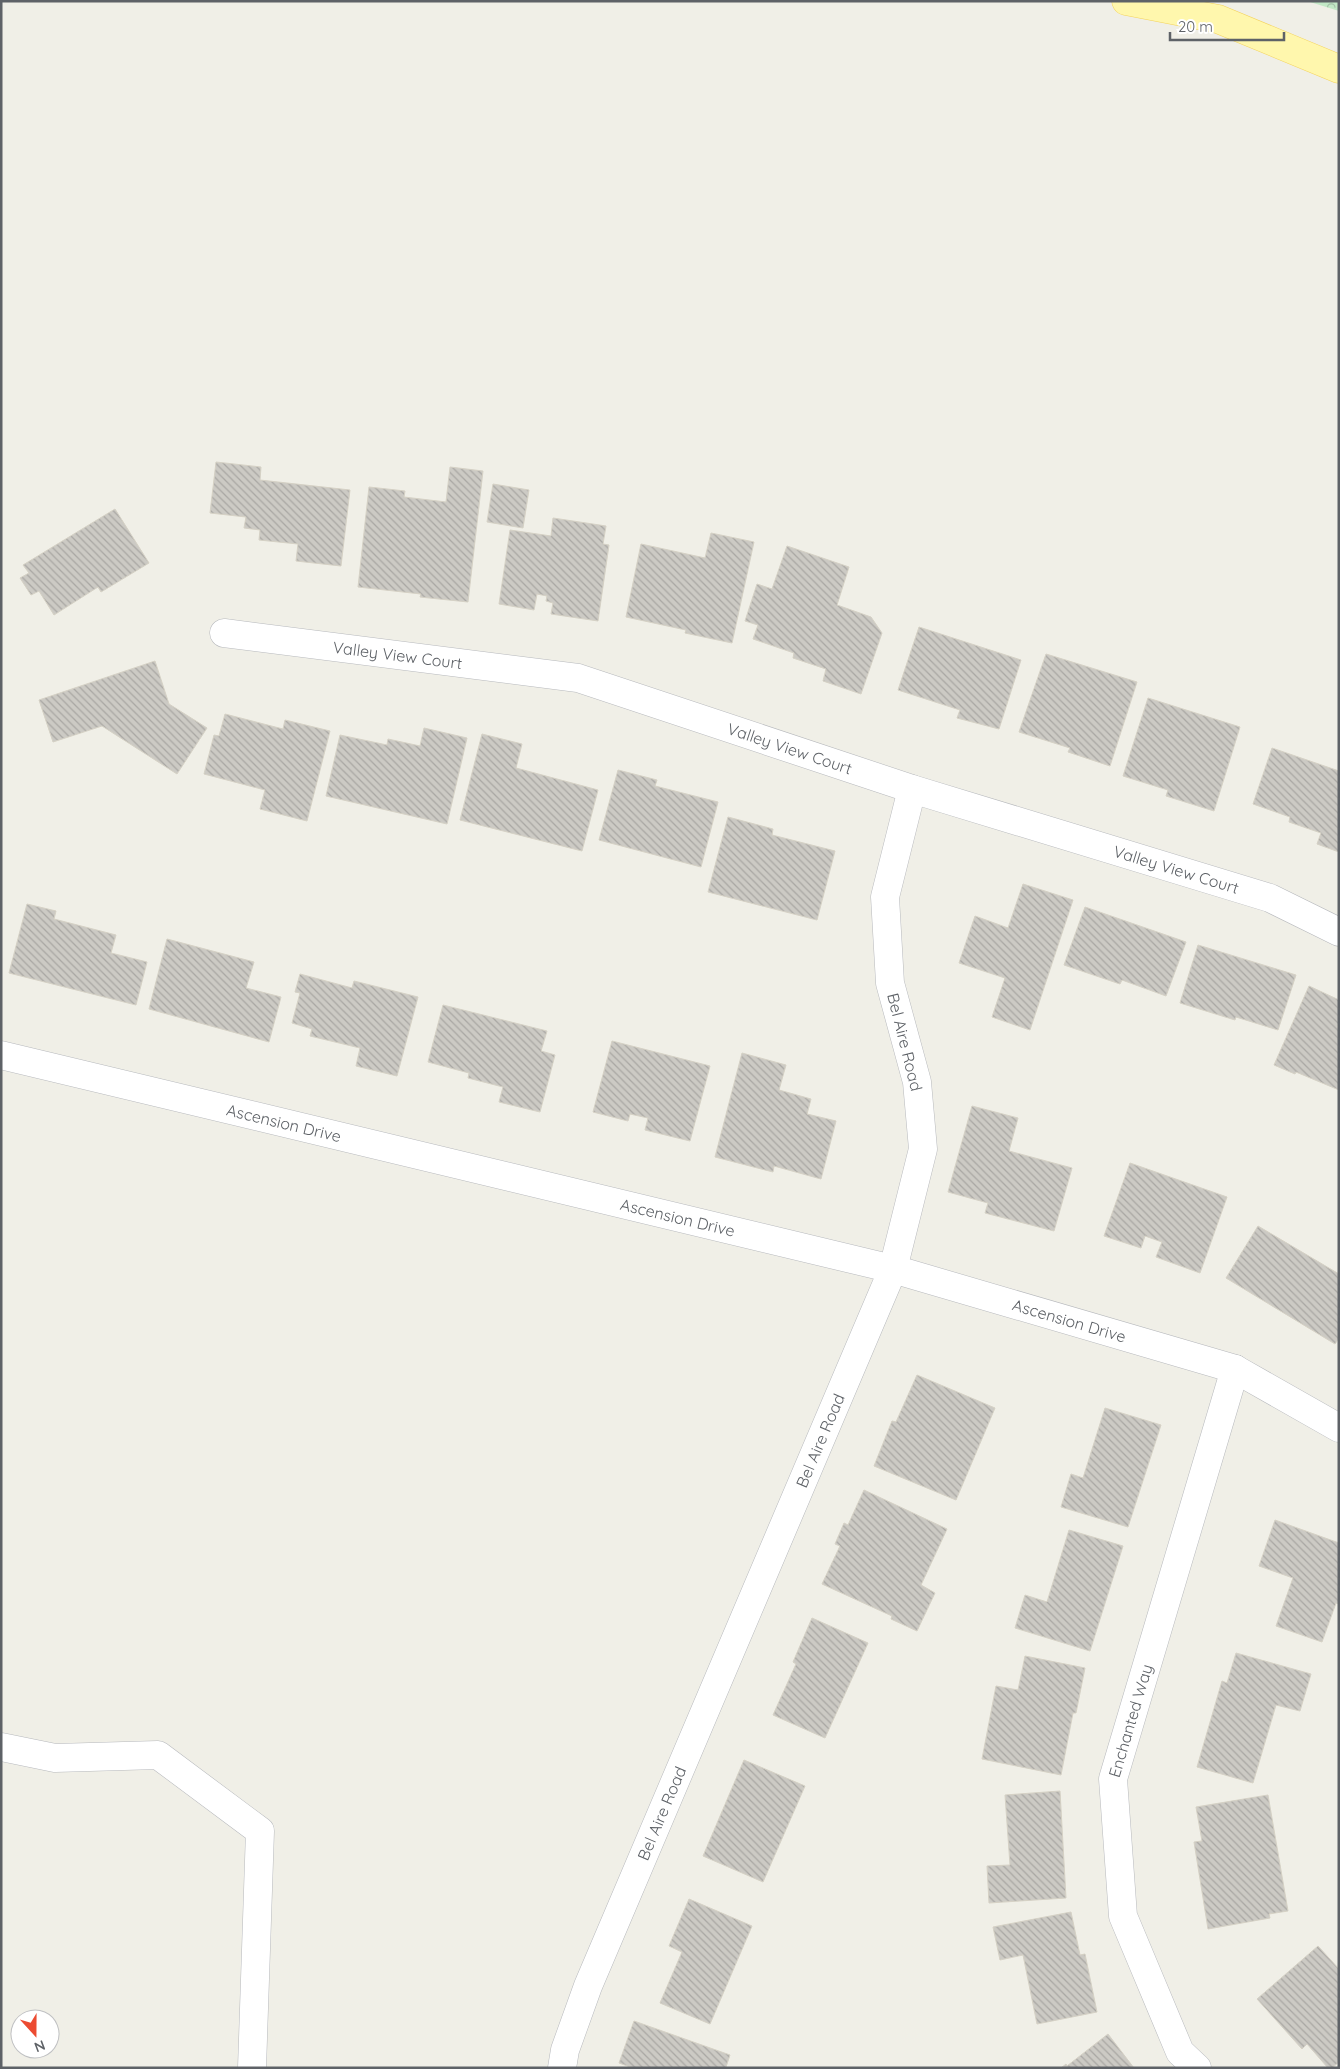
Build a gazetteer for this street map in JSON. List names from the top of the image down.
{
  "streets": {
    "street": [
      "Valley View Court",
      "Bel Aire Road",
      "Ascension Drive",
      "Enchanted Way"
    ]
  },
  "crossings": [
    ["Valley View Court", "Bel Aire Road"],
    ["Bel Aire Road", "Ascension Drive"],
    ["Ascension Drive", "Enchanted Way"]
  ],
  "scale_bar": "20 m",
  "north": "bottom"
}
